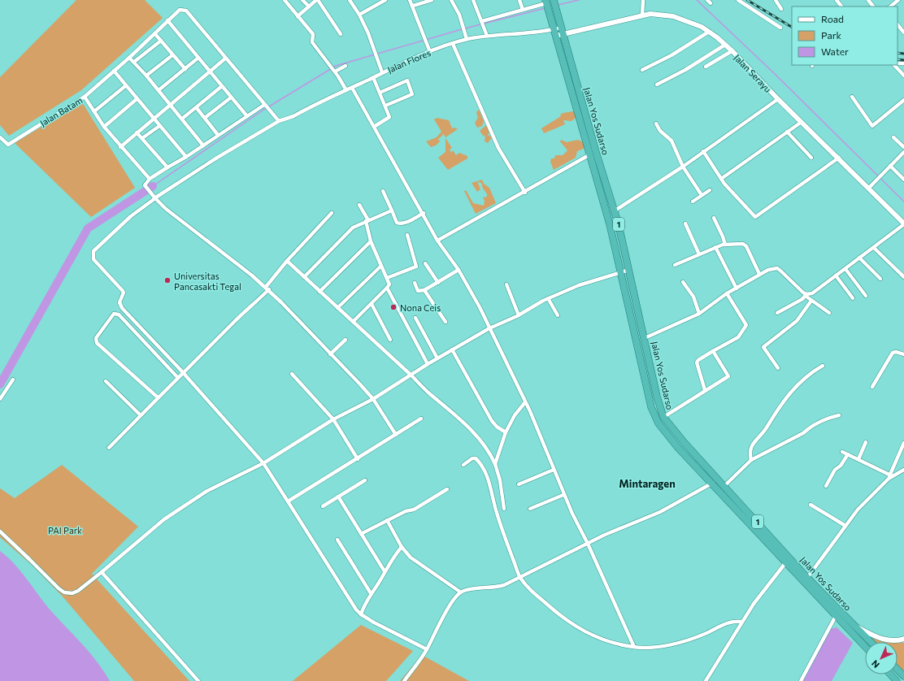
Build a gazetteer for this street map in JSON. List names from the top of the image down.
{
  "streets": {
    "highway": ["Jalan Yos Sudarso", "1"],
    "street": ["Jalan Flores", "Jalan Serayu", "Jalan Batam"]
  },
  "crossings": [
    ["Jalan Flores", "1"],
    ["Jalan Serayu", "Jalan Yos Sudarso"],
    ["Jalan Serayu", "1"],
    ["Jalan Yos Sudarso", "1"]
  ],
  "districts": ["Mintaragen"],
  "parks": ["PAI Park"],
  "places": ["Universitas Pancasakti Tegal", "Nona Ceis"],
  "legend": ["Road", "Park", "Water"],
  "north": "bottom left"
}
